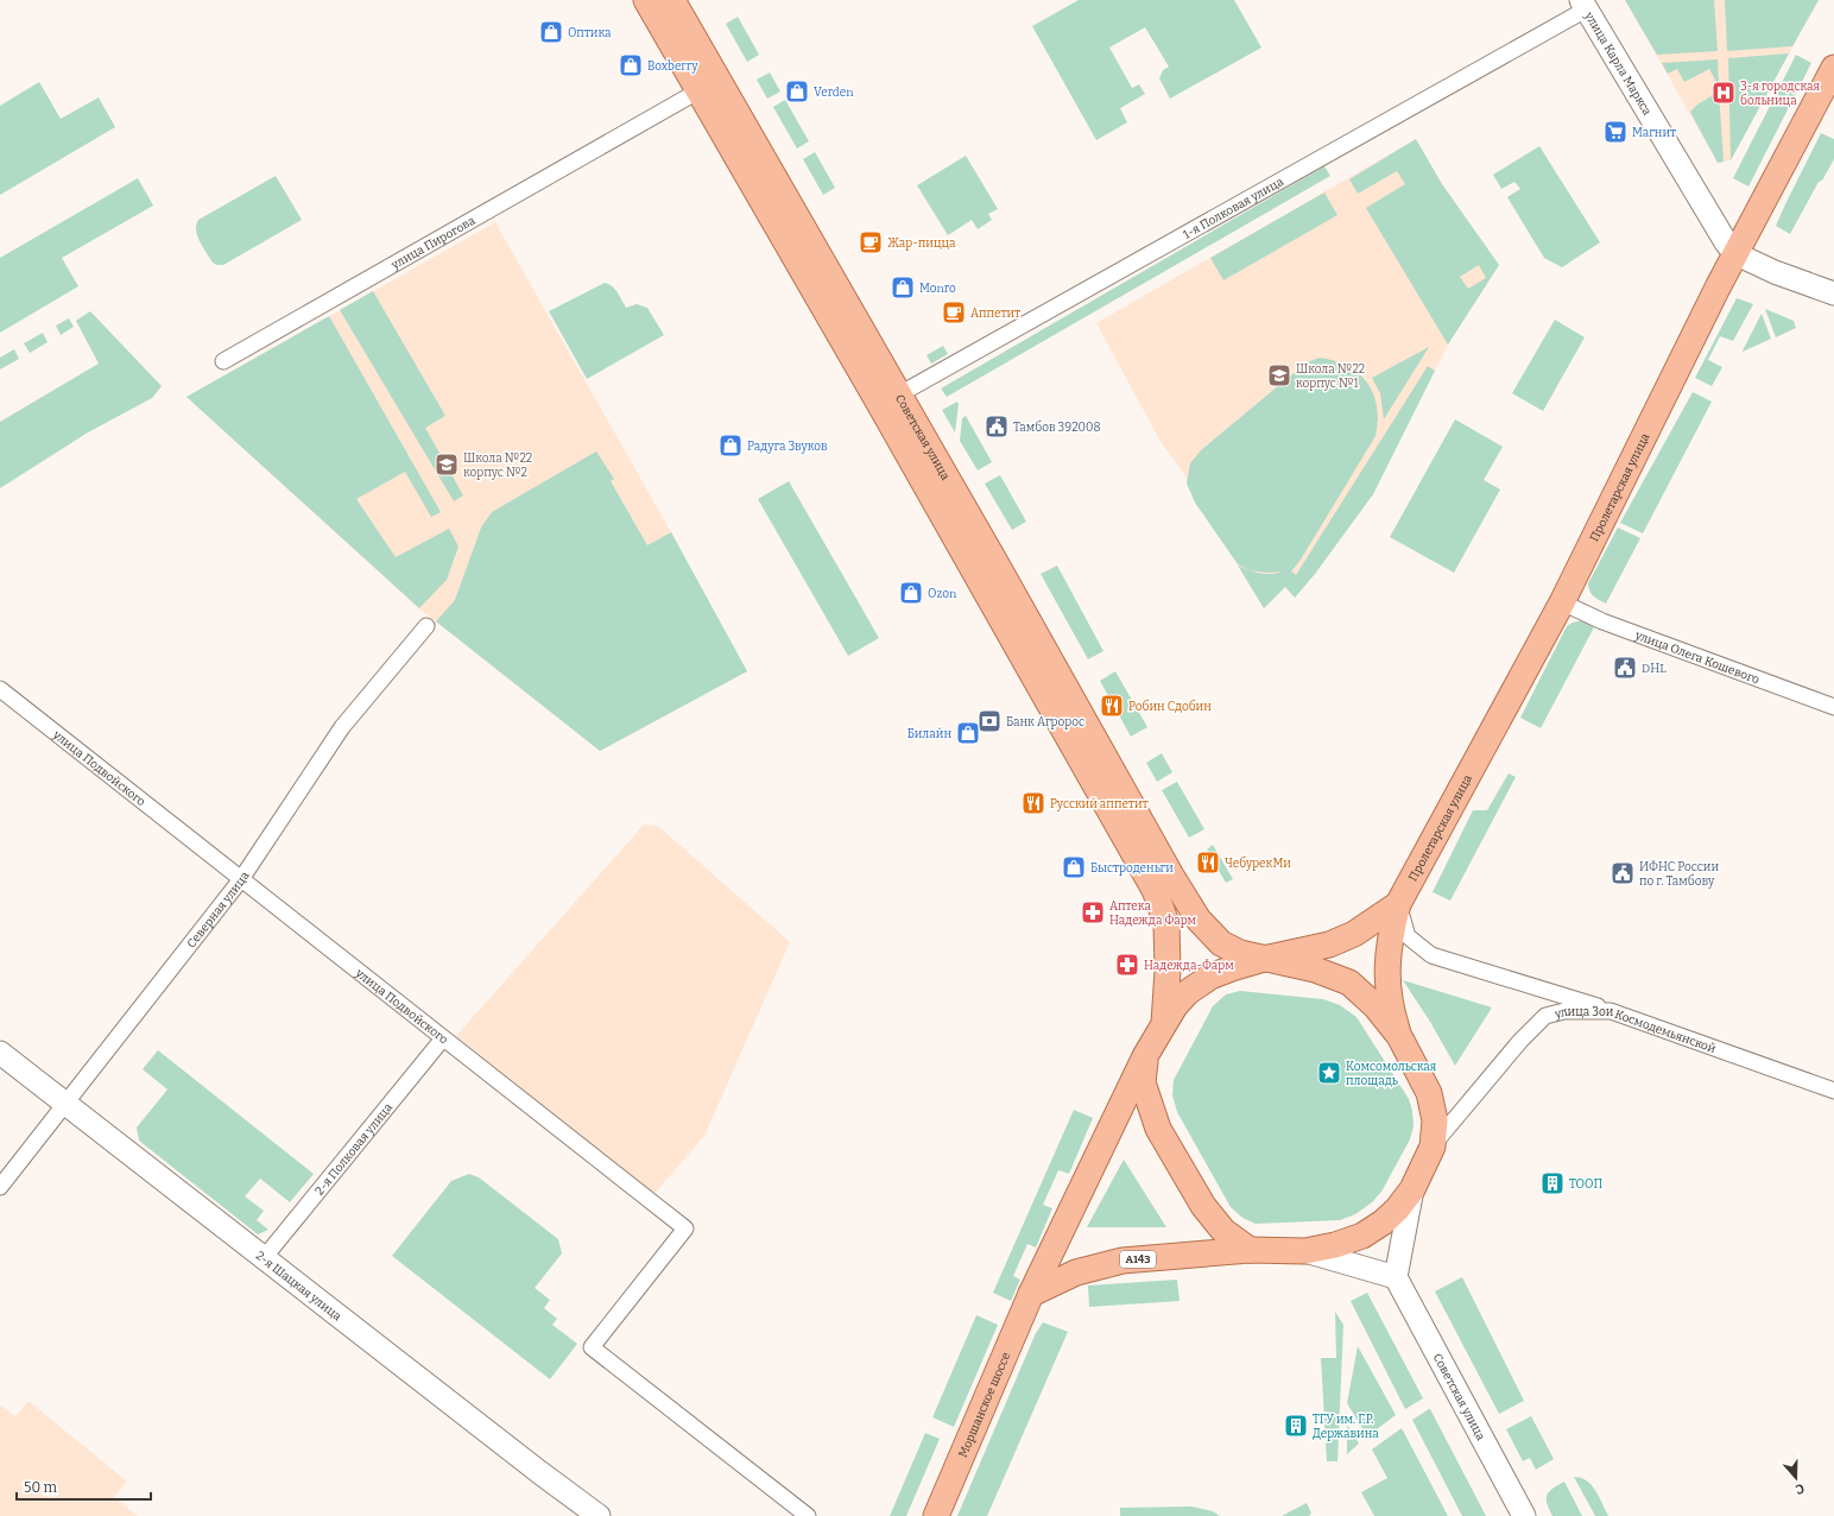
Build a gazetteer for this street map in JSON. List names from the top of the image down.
{
  "streets": {
    "main road": [
      "улица Карла Маркса",
      "Советская улица",
      "Пролетарская улица",
      "А143",
      "2-я Шацкая улица",
      "Моршанское шоссе"
    ],
    "street": [
      "1-я Полковая улица",
      "улица Пирогова",
      "улица Олега Кошевого",
      "улица Подвойского",
      "Северная улица",
      "улица Зои Космодемьянской",
      "2-я Полковая улица"
    ]
  },
  "crossings": [
    ["улица Карла Маркса", "1-я Полковая улица"],
    ["улица Карла Маркса", "Пролетарская улица"],
    ["1-я Полковая улица", "Советская улица"],
    ["Советская улица", "Моршанское шоссе"],
    ["Пролетарская улица", "улица Олега Кошевого"],
    ["Пролетарская улица", "Моршанское шоссе"],
    ["улица Подвойского", "Северная улица"],
    ["улица Подвойского", "2-я Полковая улица"],
    ["Северная улица", "2-я Шацкая улица"],
    ["2-я Полковая улица", "2-я Шацкая улица"],
    ["А143", "Моршанское шоссе"]
  ],
  "places": {
    "shop": [
      "Оптика",
      "Boxberry",
      "Verden",
      "Monro",
      "Радуга Звуков",
      "Ozon",
      "Билайн",
      "Быстроденьги"
    ],
    "hospital": ["3-я городская больница"],
    "supermarket": ["Магнит"],
    "cafe": ["Жар-пицца", "Аппетит"],
    "school or university": ["Школа №22 корпус №1", "Школа №22 корпус №2"],
    "public building": ["Тамбов 392008", "DHL", "ИФНС России по г. Тамбову"],
    "restaurant": ["Робин Сдобин", "Русский аппетит", "ЧебурекМи"],
    "bank": ["Банк Агророс"],
    "pharmacy": ["Аптека Надежда Фарм", "Надежда-Фарм"],
    "place": ["Комсомольская площадь"],
    "building": ["ТООП", "ТГУ им. Г.Р. Державина"]
  },
  "scale_bar": "50 m",
  "north": "bottom"
}
